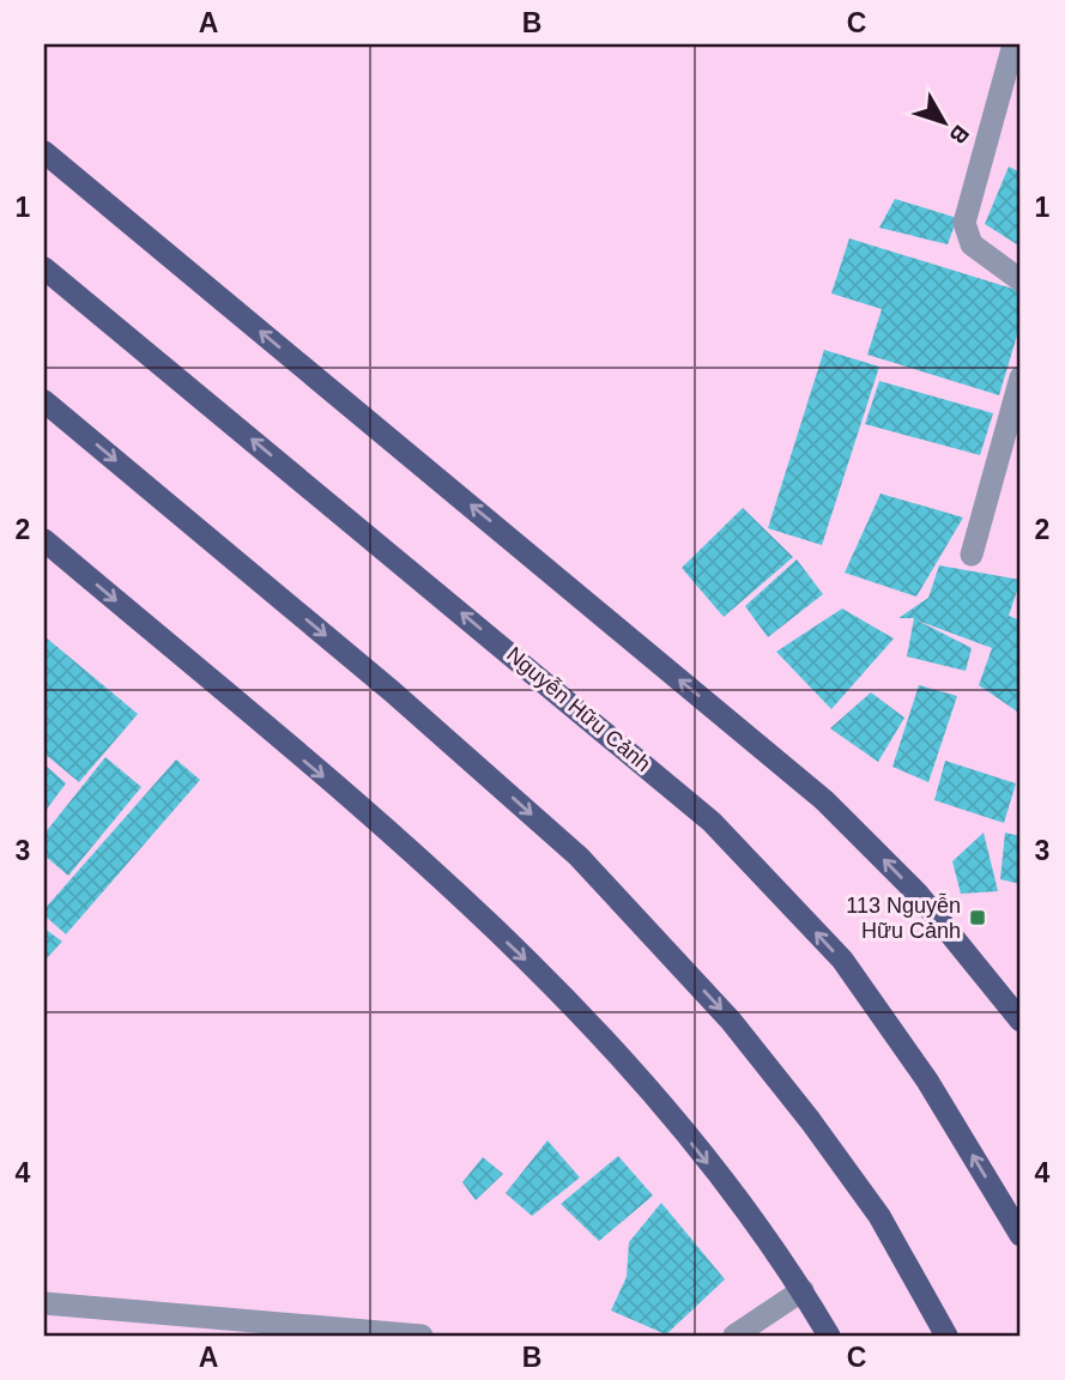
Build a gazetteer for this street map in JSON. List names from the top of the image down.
{
  "streets": {
    "main road": ["Nguyễn Hữu Cảnh"]
  },
  "places": {
    "transit": ["113 Nguyễn Hữu Cảnh"]
  },
  "north": "bottom right",
  "grid": {
    "columns": ["A", "B", "C"],
    "rows": [
      "1",
      "2",
      "3",
      "4"
    ]
  }
}
